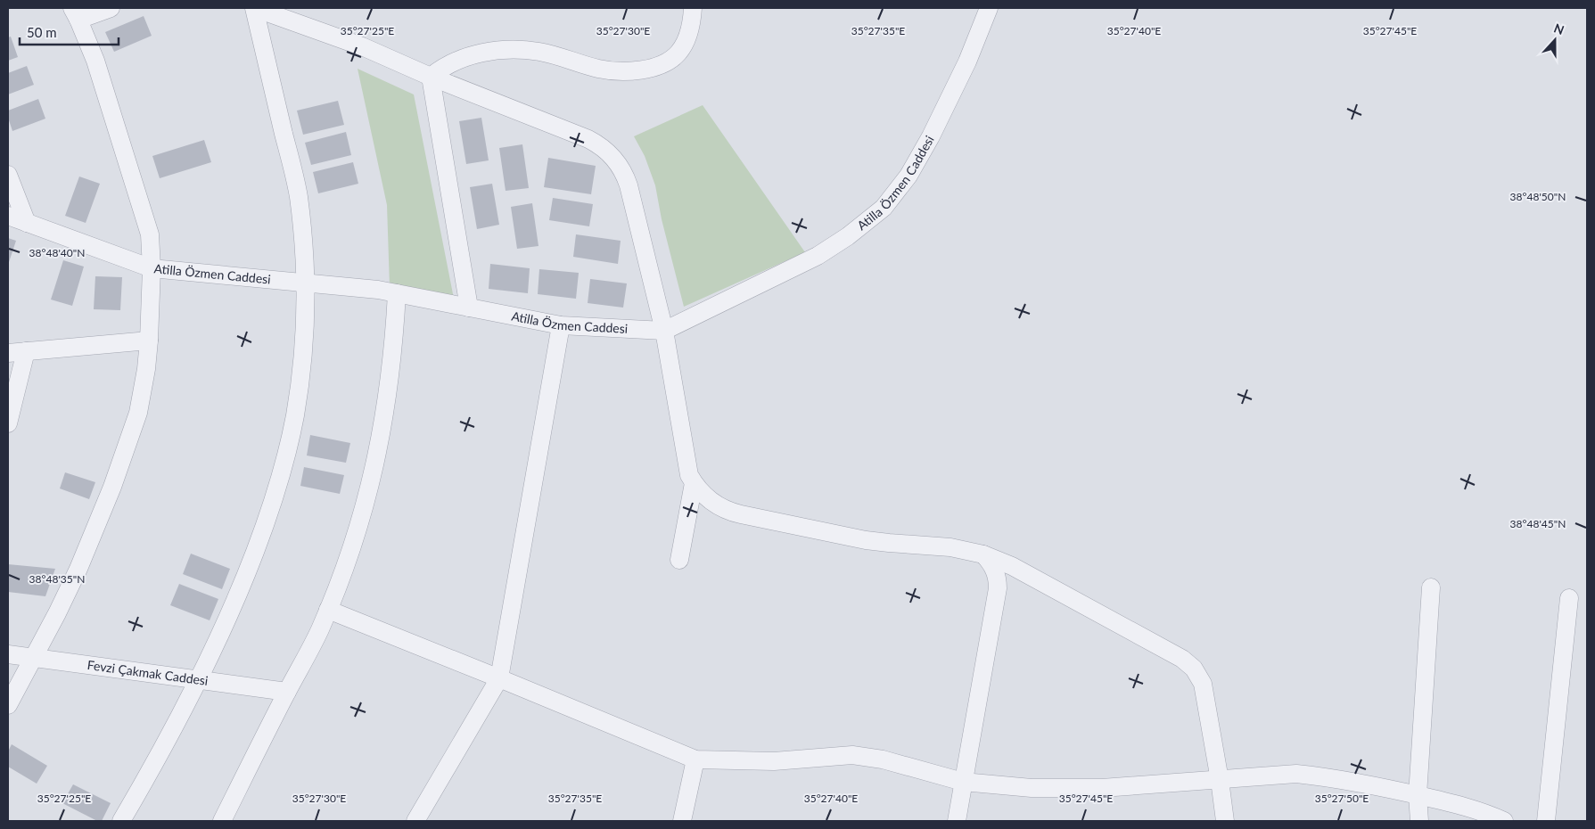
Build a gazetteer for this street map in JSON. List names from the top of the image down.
{
  "streets": {
    "street": ["Atilla Özmen Caddesi", "Fevzi Çakmak Caddesi"]
  },
  "scale_bar": "50 m",
  "north": "top",
  "coordinates": [
    "35°27'25\"E",
    "35°27'30\"E",
    "35°27'35\"E",
    "35°27'40\"E",
    "35°27'45\"E",
    "38°48'50\"N",
    "38°48'40\"N",
    "38°48'45\"N",
    "38°48'35\"N",
    "35°27'50\"E"
  ]
}
